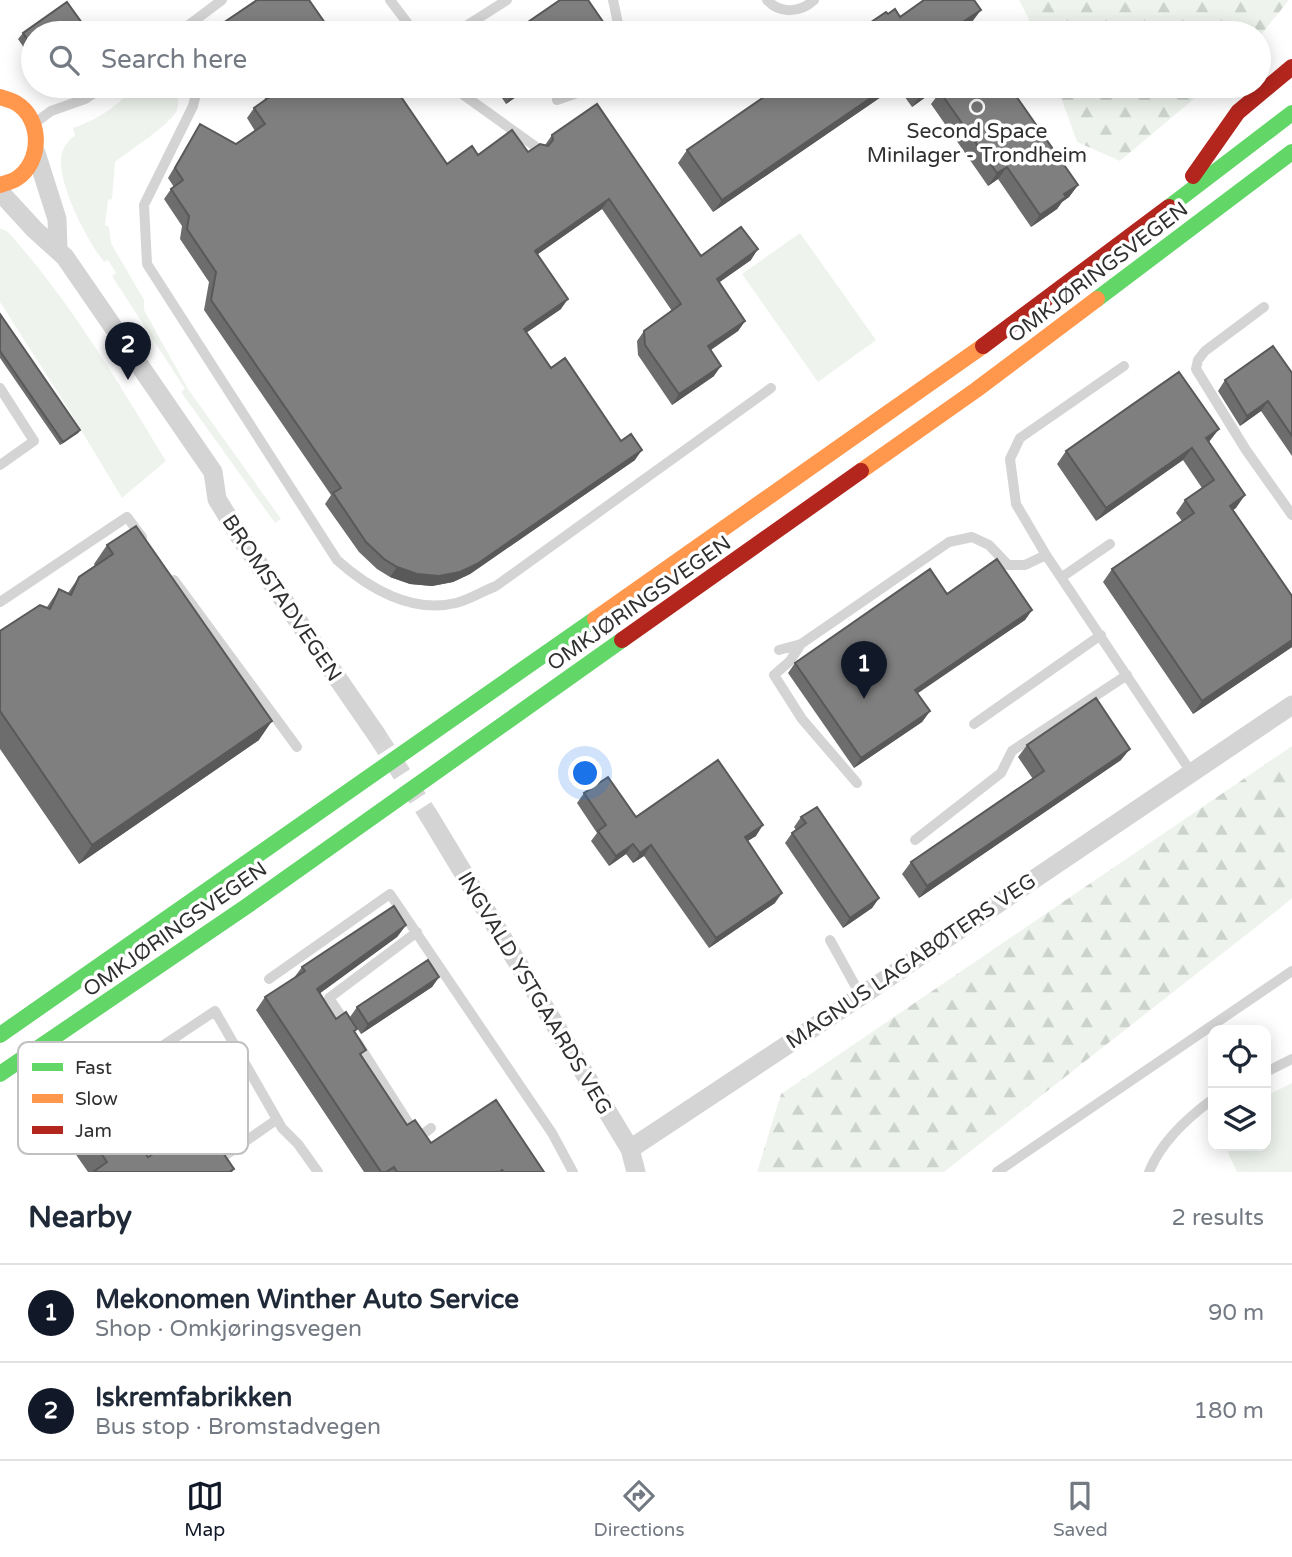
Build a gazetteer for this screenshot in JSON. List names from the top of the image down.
{
  "streets": {
    "main road": ["OMKJØRINGSVEGEN"],
    "street": ["BROMSTADVEGEN", "MAGNUS LAGABØTERS VEG", "INGVALD YSTGAARDS VEG"]
  },
  "crossings": [
    ["MAGNUS LAGABØTERS VEG", "INGVALD YSTGAARDS VEG"]
  ],
  "places": ["Second Space Minilager - Trondheim"],
  "legend": ["Fast", "Slow", "Jam"],
  "page": {
    "search": "Search here",
    "pins": ["2", "1"],
    "heading": ["Nearby", "2 results"],
    "list": [
      {
        "mark": "1",
        "name": "Mekonomen Winther Auto Service",
        "note": "Shop · Omkjøringsvegen",
        "value": "90 m"
      },
      {
        "mark": "2",
        "name": "Iskremfabrikken",
        "note": "Bus stop · Bromstadvegen",
        "value": "180 m"
      }
    ],
    "nav": ["Map", "Directions", "Saved"]
  }
}
